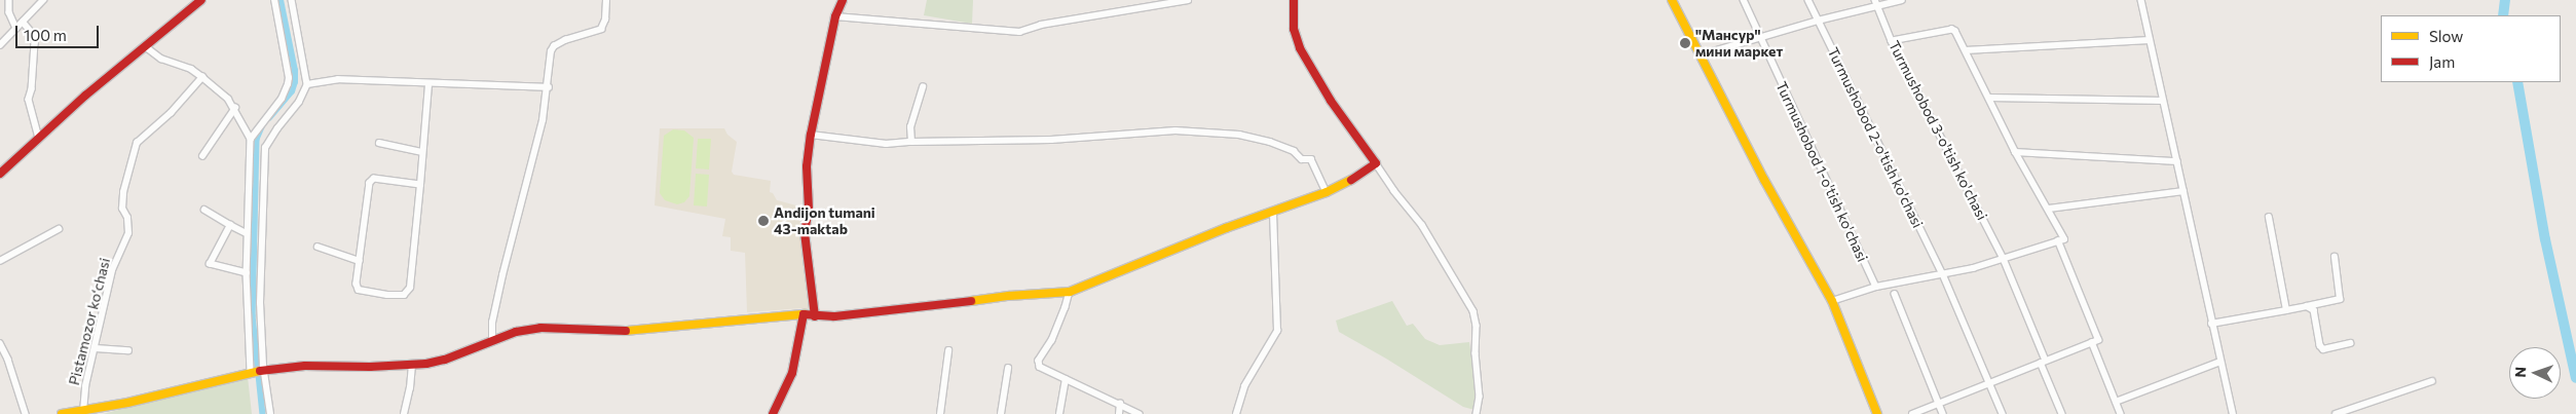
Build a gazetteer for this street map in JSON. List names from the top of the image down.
{
  "streets": {
    "street": [
      "Turmushobod 3-o'tish ko'chasi",
      "Turmushobod 2-o'tish ko'chasi",
      "Turmushobod 1-o'tish ko'chasi",
      "Pistamozor koʻchasi"
    ]
  },
  "places": ["\"Мансур\" мини маркет", "Andijon tumani 43-maktab"],
  "legend": ["Slow", "Jam"],
  "scale_bar": "100 m",
  "north": "left"
}
